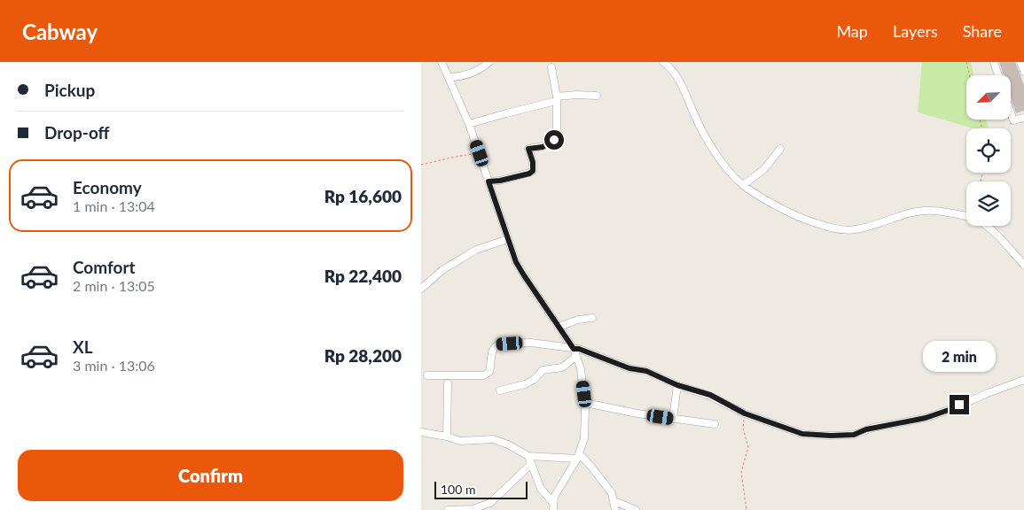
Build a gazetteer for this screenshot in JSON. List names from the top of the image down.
{
  "scale_bar": "100 m",
  "north": "bottom left",
  "page": {
    "header": "Cabway",
    "nav": ["Map", "Layers", "Share"],
    "banner": ["Pickup", "Drop-off"],
    "list": [
      {
        "name": "Economy",
        "note": "1 min · 13:04",
        "value": "Rp 16,600"
      },
      {
        "name": "Comfort",
        "note": "2 min · 13:05",
        "value": "Rp 22,400"
      },
      {
        "name": "XL",
        "note": "3 min · 13:06",
        "value": "Rp 28,200"
      }
    ],
    "bubble": "2 min",
    "buttons": "Confirm",
    "scale": "100 m"
  }
}
